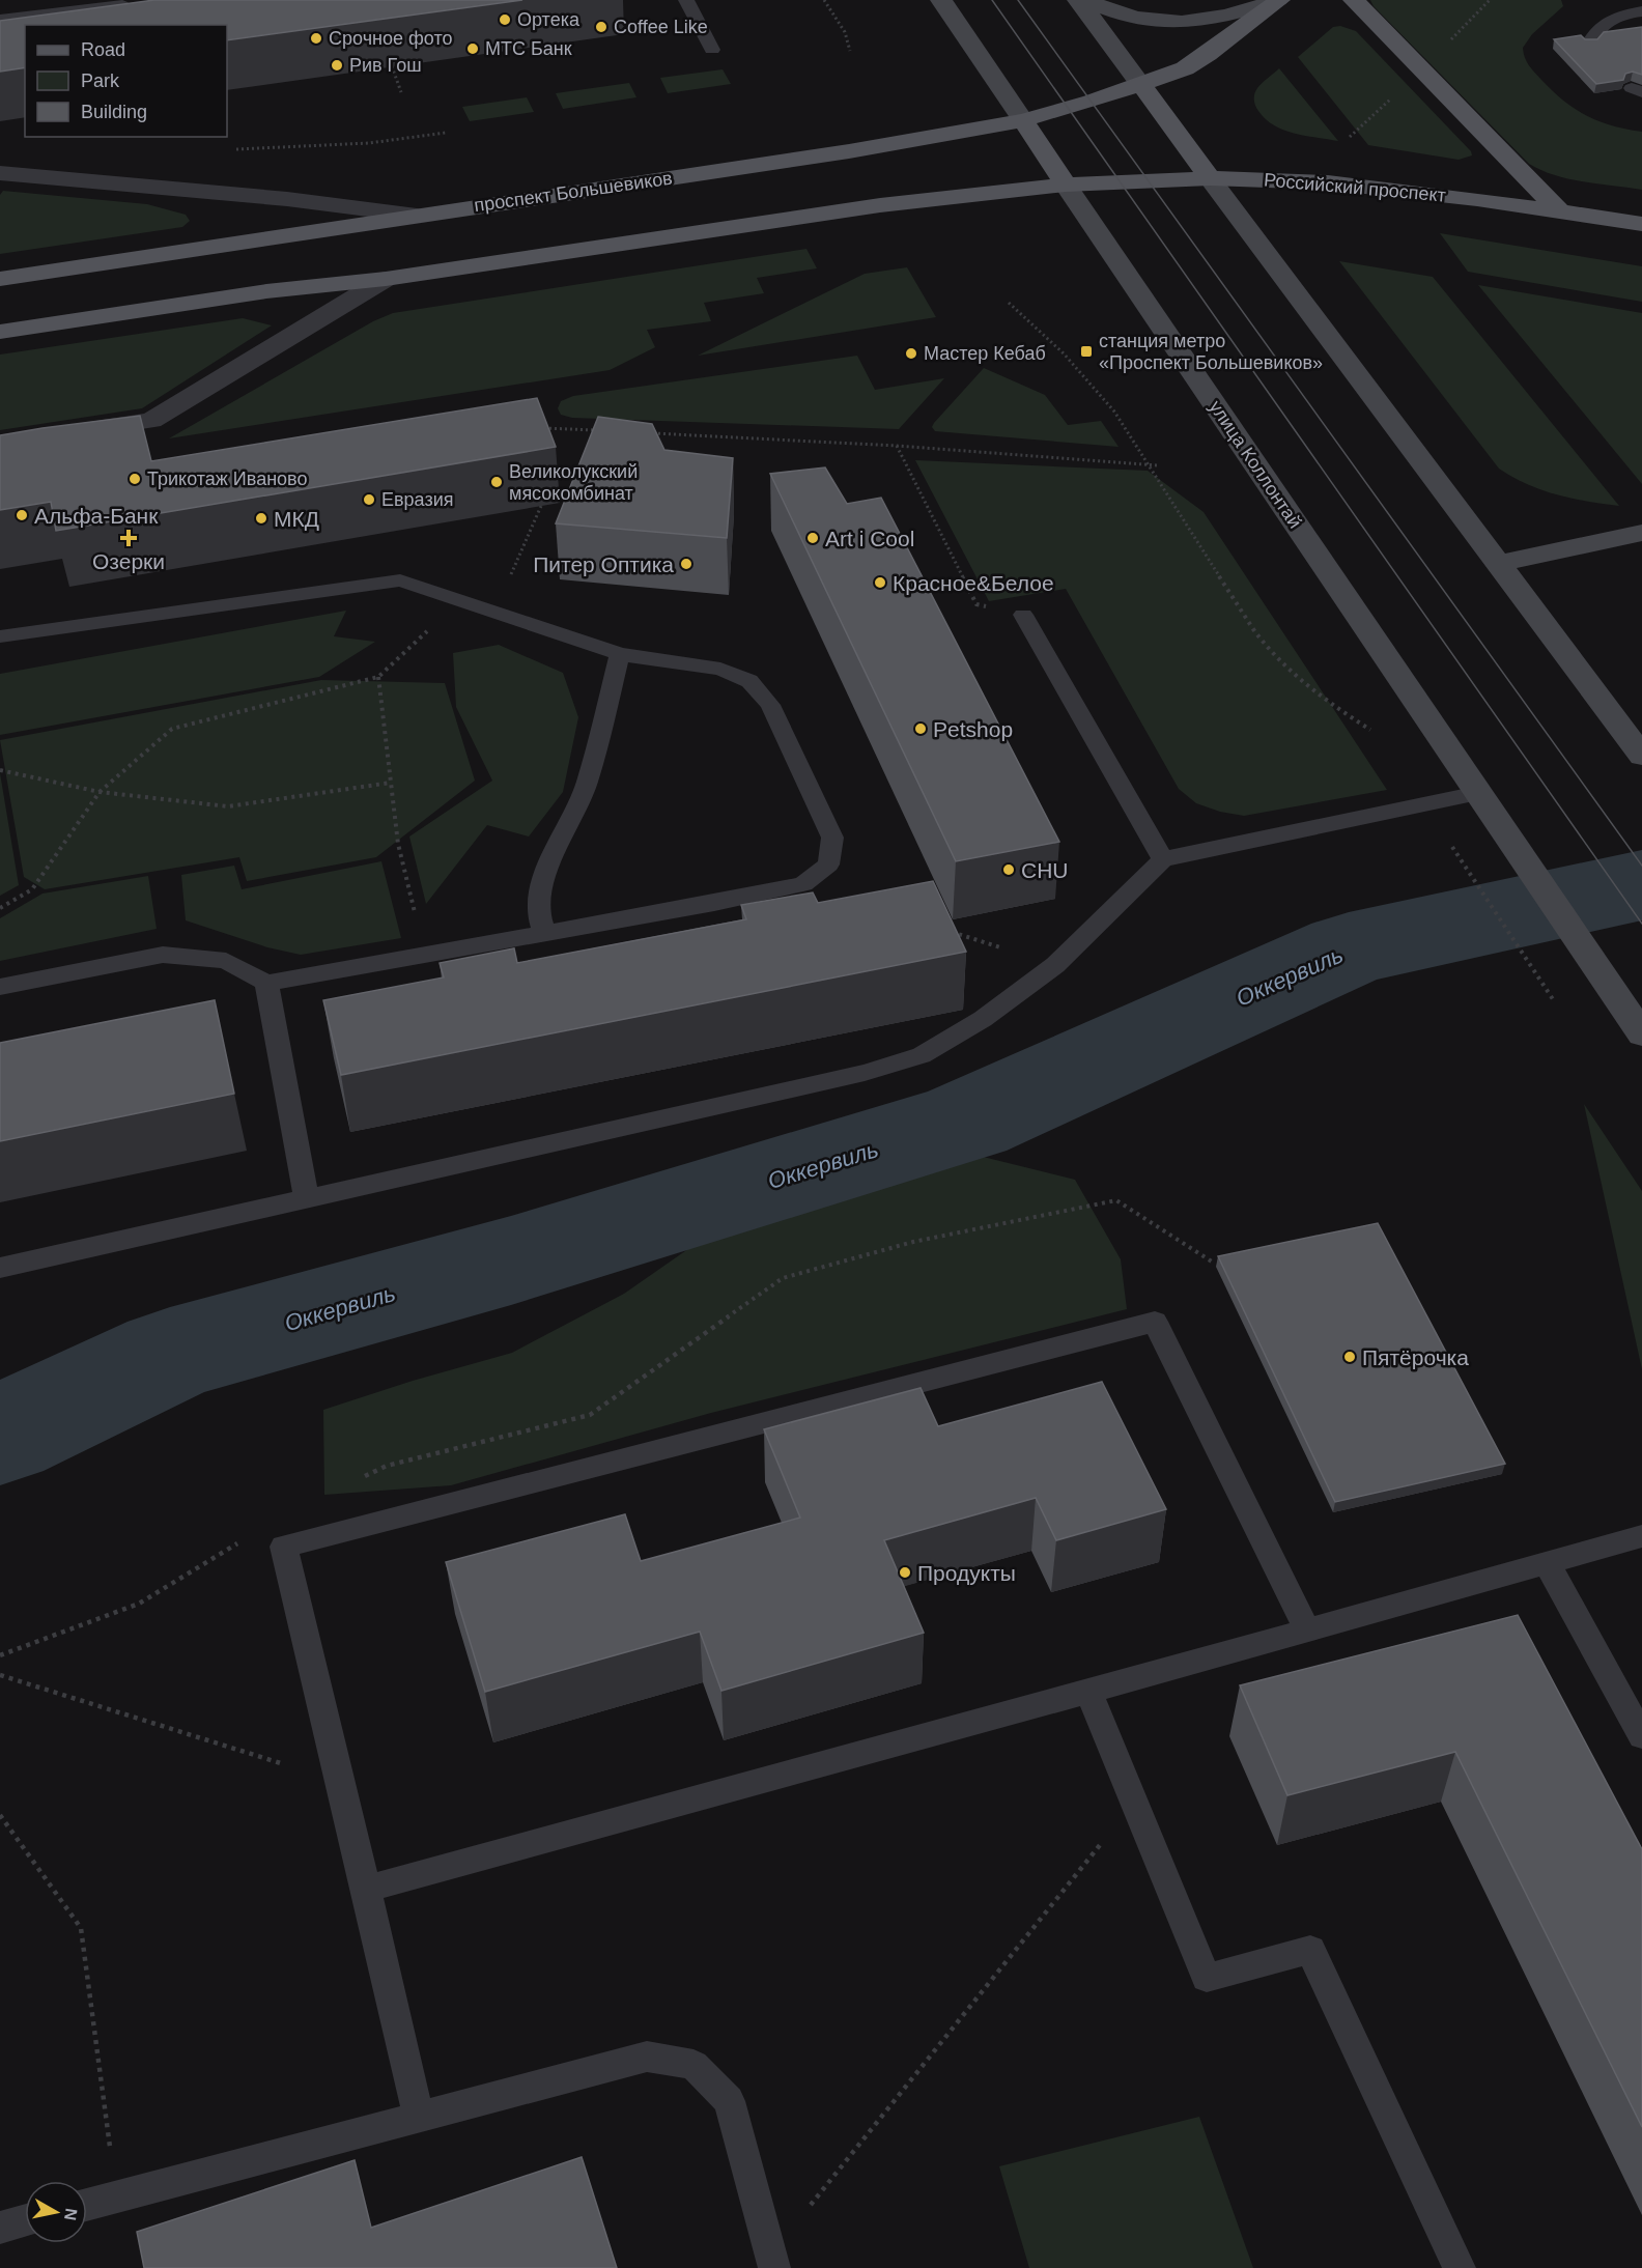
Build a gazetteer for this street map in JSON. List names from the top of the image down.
{
  "streets": {
    "main road": ["Российский проспект", "проспект Большевиков", "улица Коллонтай"]
  },
  "crossings": [
    ["Российский проспект", "улица Коллонтай"],
    ["проспект Большевиков", "улица Коллонтай"]
  ],
  "water": ["Оккервиль"],
  "places": {
    "other": [
      "Ортека",
      "Coffee Like",
      "Срочное фото",
      "МТС Банк",
      "Рив Гош",
      "Мастер Кебаб",
      "Трикотаж Иваново",
      "Великолукский мясокомбинат",
      "Евразия",
      "Альфа-Банк",
      "МКД",
      "Art i Cool",
      "Питер Оптика",
      "Красное&Белое",
      "Petshop",
      "CHU",
      "Пятёрочка",
      "Продукты"
    ],
    "transit": ["станция метро «Проспект Большевиков»"],
    "health": ["Озерки"]
  },
  "legend": ["Road", "Park", "Building"],
  "north": "right"
}
